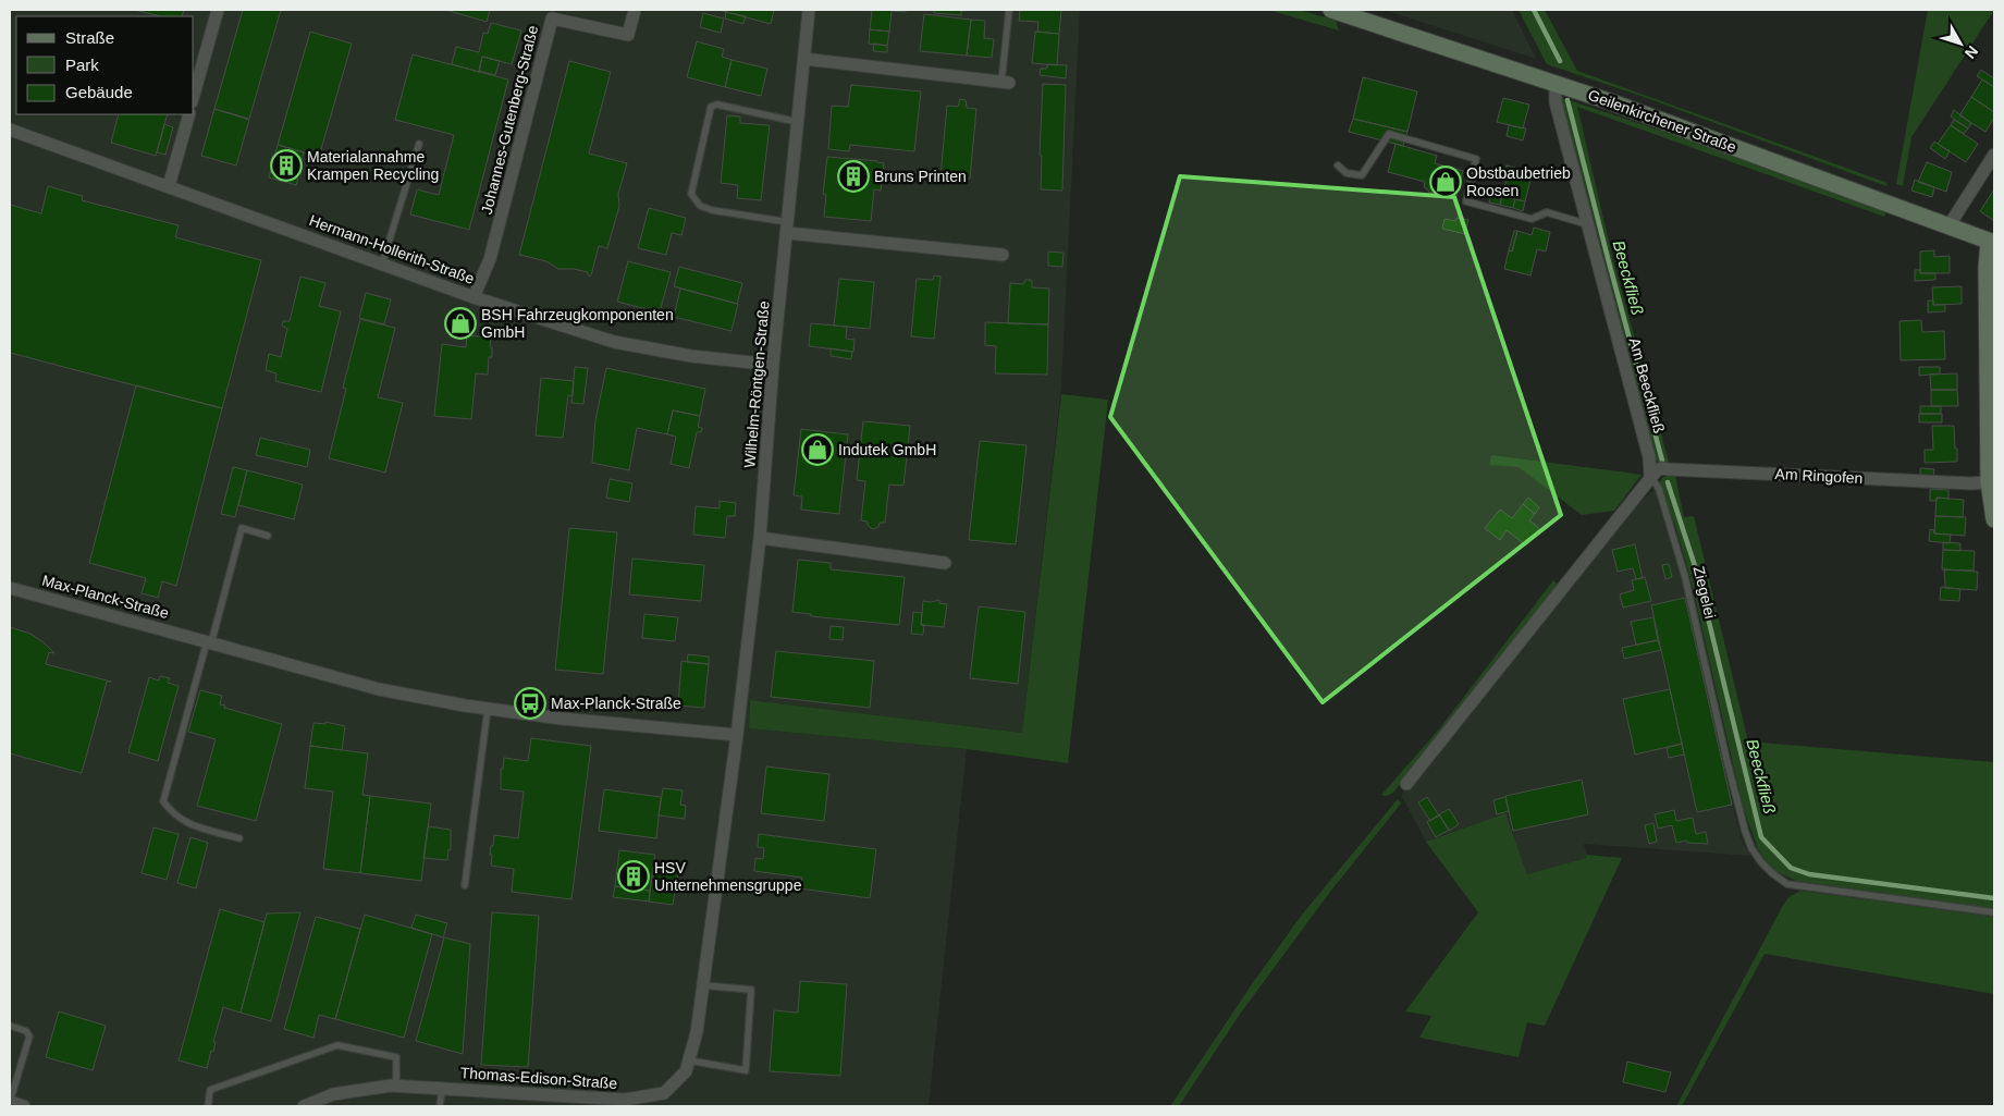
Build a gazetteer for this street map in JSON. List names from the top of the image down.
{
  "streets": {
    "street": [
      "Johannes-Gutenberg-Straße",
      "Geilenkirchener Straße",
      "Hermann-Hollerith-Straße",
      "Wilhelm-Röntgen-Straße",
      "Am Beeckfließ",
      "Am Ringofen",
      "Max-Planck-Straße",
      "Thomas-Edison-Straße"
    ],
    "lane": ["Ziegelei"]
  },
  "crossings": [
    ["Johannes-Gutenberg-Straße", "Hermann-Hollerith-Straße"],
    ["Geilenkirchener Straße", "Am Beeckfließ"],
    ["Hermann-Hollerith-Straße", "Wilhelm-Röntgen-Straße"],
    ["Wilhelm-Röntgen-Straße", "Max-Planck-Straße"],
    ["Wilhelm-Röntgen-Straße", "Thomas-Edison-Straße"],
    ["Am Beeckfließ", "Am Ringofen"],
    ["Am Beeckfließ", "Ziegelei"],
    ["Am Ringofen", "Ziegelei"],
    ["Max-Planck-Straße", "Thomas-Edison-Straße"]
  ],
  "water": ["Beeckfließ"],
  "places": {
    "building": ["Materialannahme Krampen Recycling", "Bruns Printen", "HSV Unternehmensgruppe"],
    "shop": ["Obstbaubetrieb Roosen", "BSH Fahrzeugkomponenten GmbH", "Indutek GmbH"],
    "bus stop": ["Max-Planck-Straße"]
  },
  "legend": ["Straße", "Park", "Gebäude"],
  "north": "bottom right"
}
